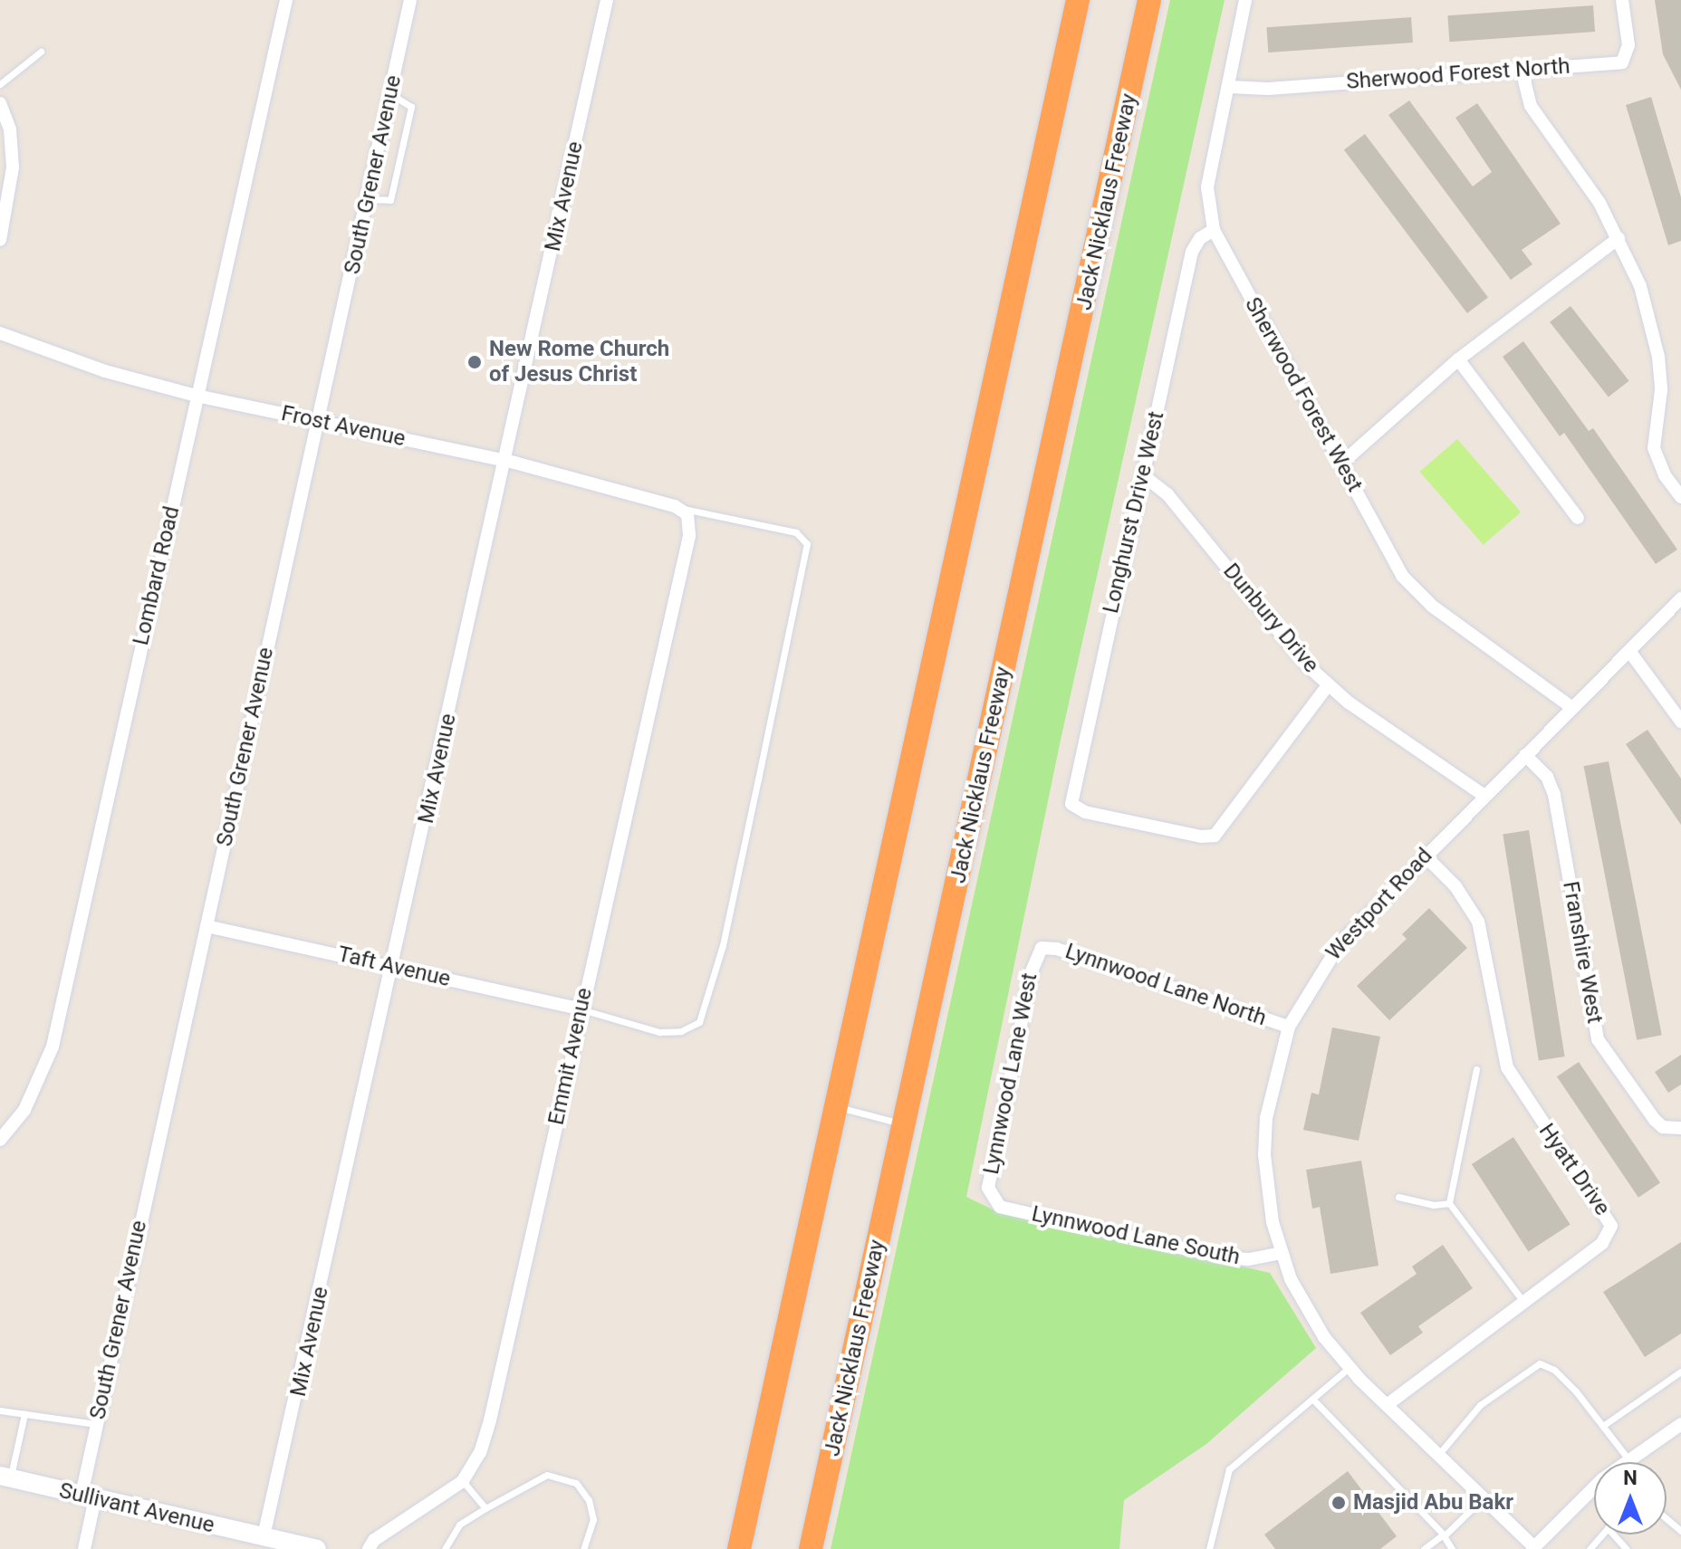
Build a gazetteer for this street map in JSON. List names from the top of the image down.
{
  "streets": {
    "highway": ["Jack Nicklaus Freeway"],
    "street": [
      "Sherwood Forest North",
      "South Grener Avenue",
      "Mix Avenue",
      "Sherwood Forest West",
      "Frost Avenue",
      "Longhurst Drive West",
      "Lombard Road",
      "Dunbury Drive",
      "Westport Road",
      "Franshire West",
      "Taft Avenue",
      "Lynnwood Lane North",
      "Emmit Avenue",
      "Lynnwood Lane West",
      "Hyatt Drive",
      "Lynnwood Lane South",
      "Sullivant Avenue"
    ]
  },
  "crossings": [
    ["Sherwood Forest North", "Sherwood Forest West"],
    ["South Grener Avenue", "Frost Avenue"],
    ["South Grener Avenue", "Taft Avenue"],
    ["South Grener Avenue", "Sullivant Avenue"],
    ["Mix Avenue", "Frost Avenue"],
    ["Mix Avenue", "Taft Avenue"],
    ["Mix Avenue", "Sullivant Avenue"],
    ["Sherwood Forest West", "Longhurst Drive West"],
    ["Sherwood Forest West", "Westport Road"],
    ["Frost Avenue", "Lombard Road"],
    ["Frost Avenue", "Emmit Avenue"],
    ["Longhurst Drive West", "Dunbury Drive"],
    ["Dunbury Drive", "Westport Road"],
    ["Westport Road", "Franshire West"],
    ["Westport Road", "Lynnwood Lane North"],
    ["Westport Road", "Hyatt Drive"],
    ["Westport Road", "Lynnwood Lane South"],
    ["Taft Avenue", "Emmit Avenue"],
    ["Lynnwood Lane North", "Lynnwood Lane West"],
    ["Lynnwood Lane West", "Lynnwood Lane South"]
  ],
  "places": ["New Rome Church of Jesus Christ", "Masjid Abu Bakr"],
  "north": "top"
}
